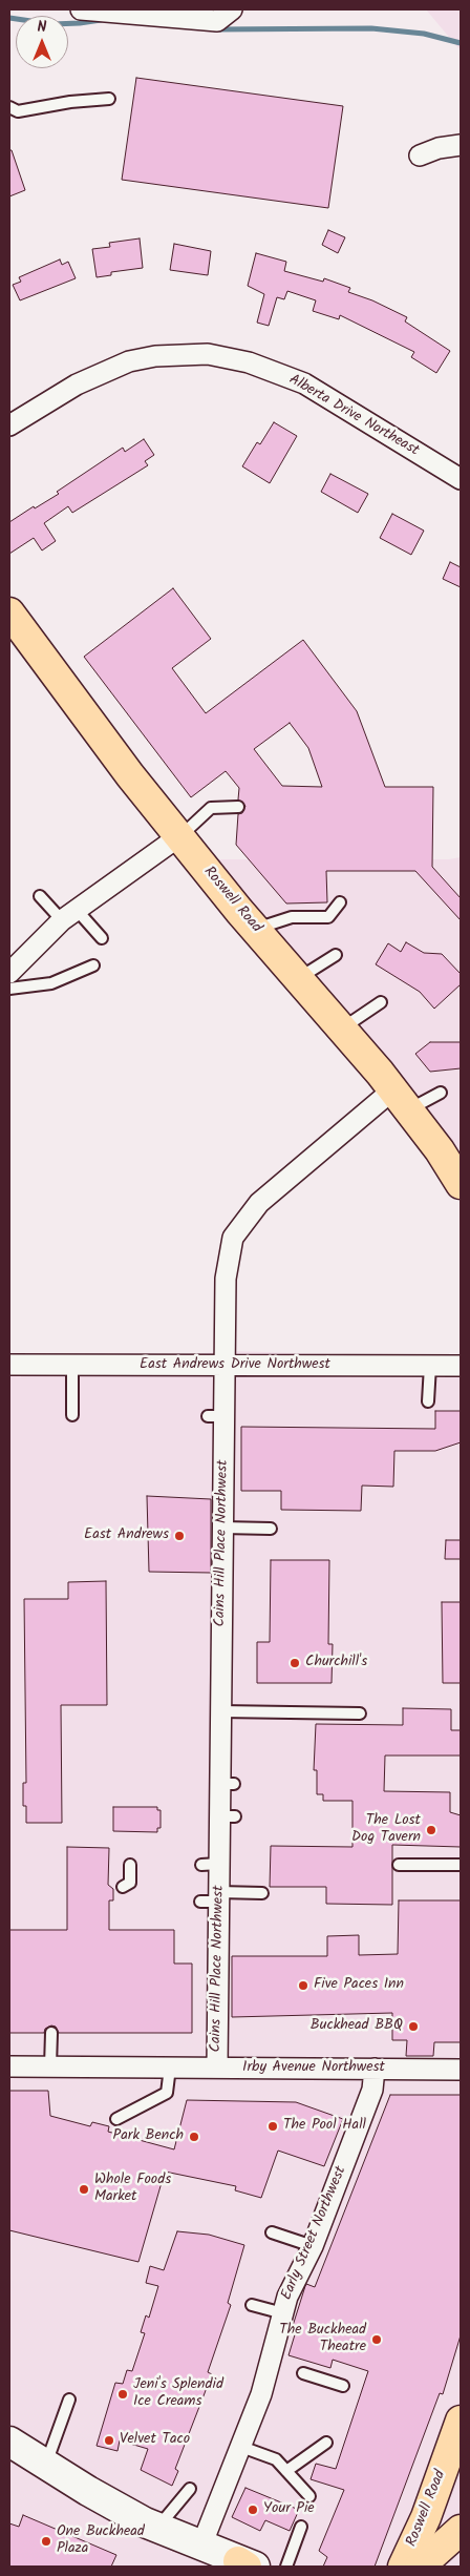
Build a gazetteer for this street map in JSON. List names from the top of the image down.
{
  "streets": {
    "main road": ["Roswell Road"],
    "street": [
      "Alberta Drive Northeast",
      "East Andrews Drive Northwest",
      "Cains Hill Place Northwest",
      "Irby Avenue Northwest",
      "Early Street Northwest"
    ]
  },
  "crossings": [
    ["Roswell Road", "Cains Hill Place Northwest"],
    ["East Andrews Drive Northwest", "Cains Hill Place Northwest"],
    ["Cains Hill Place Northwest", "Irby Avenue Northwest"],
    ["Irby Avenue Northwest", "Early Street Northwest"]
  ],
  "places": [
    "East Andrews",
    "Churchill's",
    "The Lost Dog Tavern",
    "Five Paces Inn",
    "Buckhead BBQ",
    "The Pool Hall",
    "Park Bench",
    "Whole Foods Market",
    "The Buckhead Theatre",
    "Jeni's Splendid Ice Creams",
    "Velvet Taco",
    "Your Pie",
    "One Buckhead Plaza"
  ],
  "north": "top"
}
